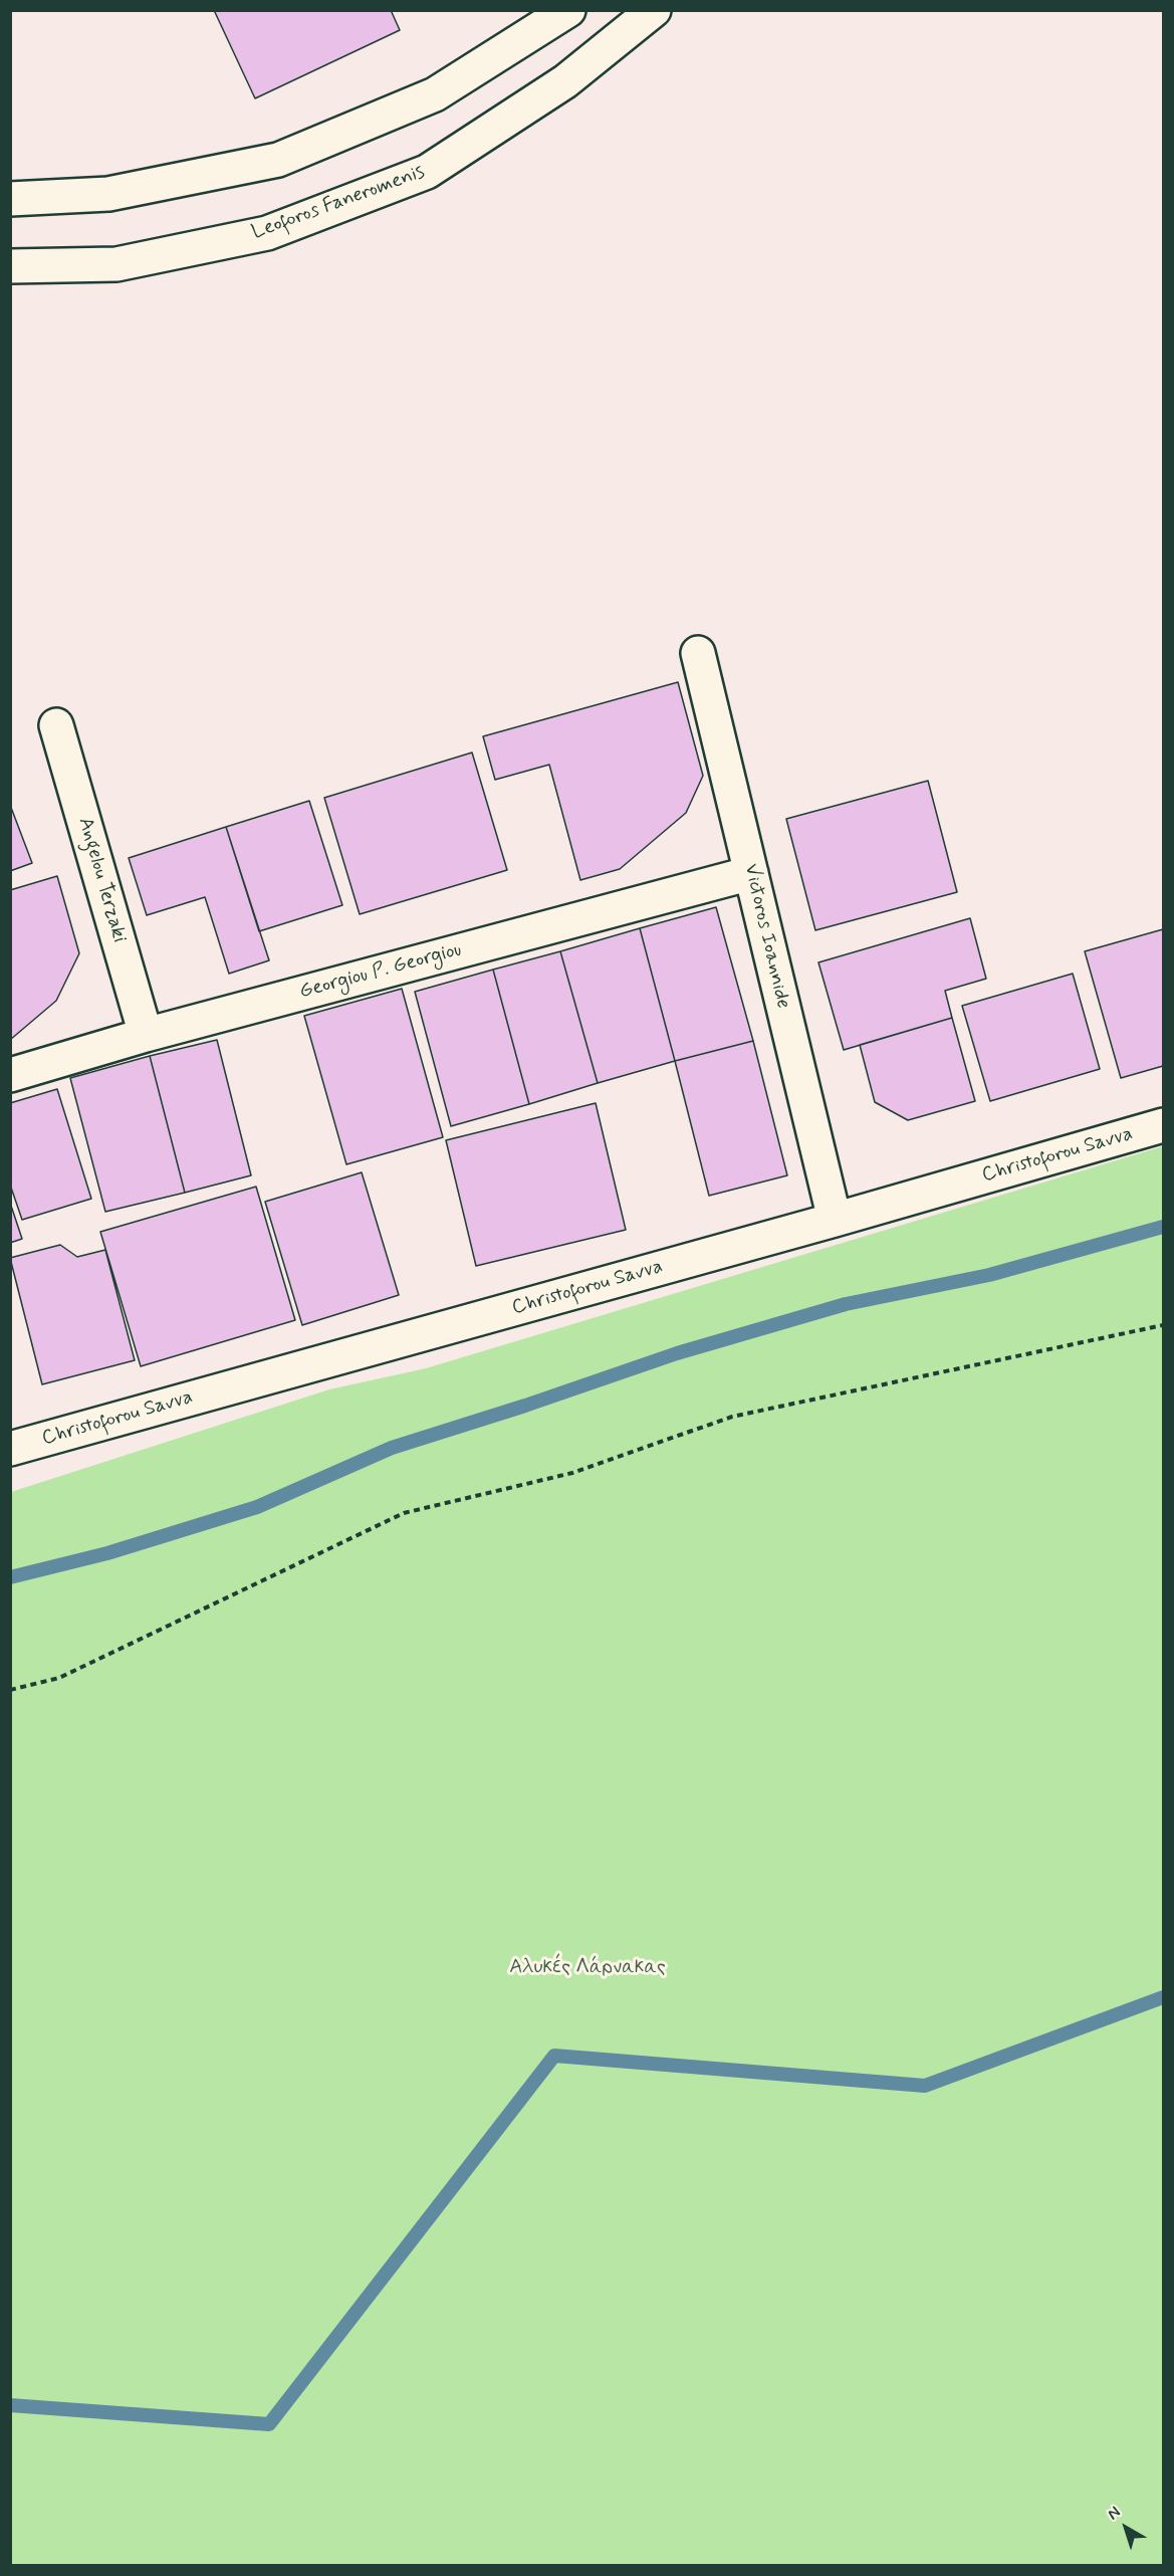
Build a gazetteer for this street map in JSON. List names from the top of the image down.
{
  "streets": {
    "street": [
      "Leoforos Faneromenis",
      "Angelou Terzaki",
      "Victoros Ioannide",
      "Georgiou P. Georgiou",
      "Christoforou Savva"
    ]
  },
  "crossings": [
    ["Angelou Terzaki", "Georgiou P. Georgiou"],
    ["Victoros Ioannide", "Georgiou P. Georgiou"],
    ["Victoros Ioannide", "Christoforou Savva"]
  ],
  "parks": ["Αλυκές Λάρνακας"],
  "north": "top left"
}
